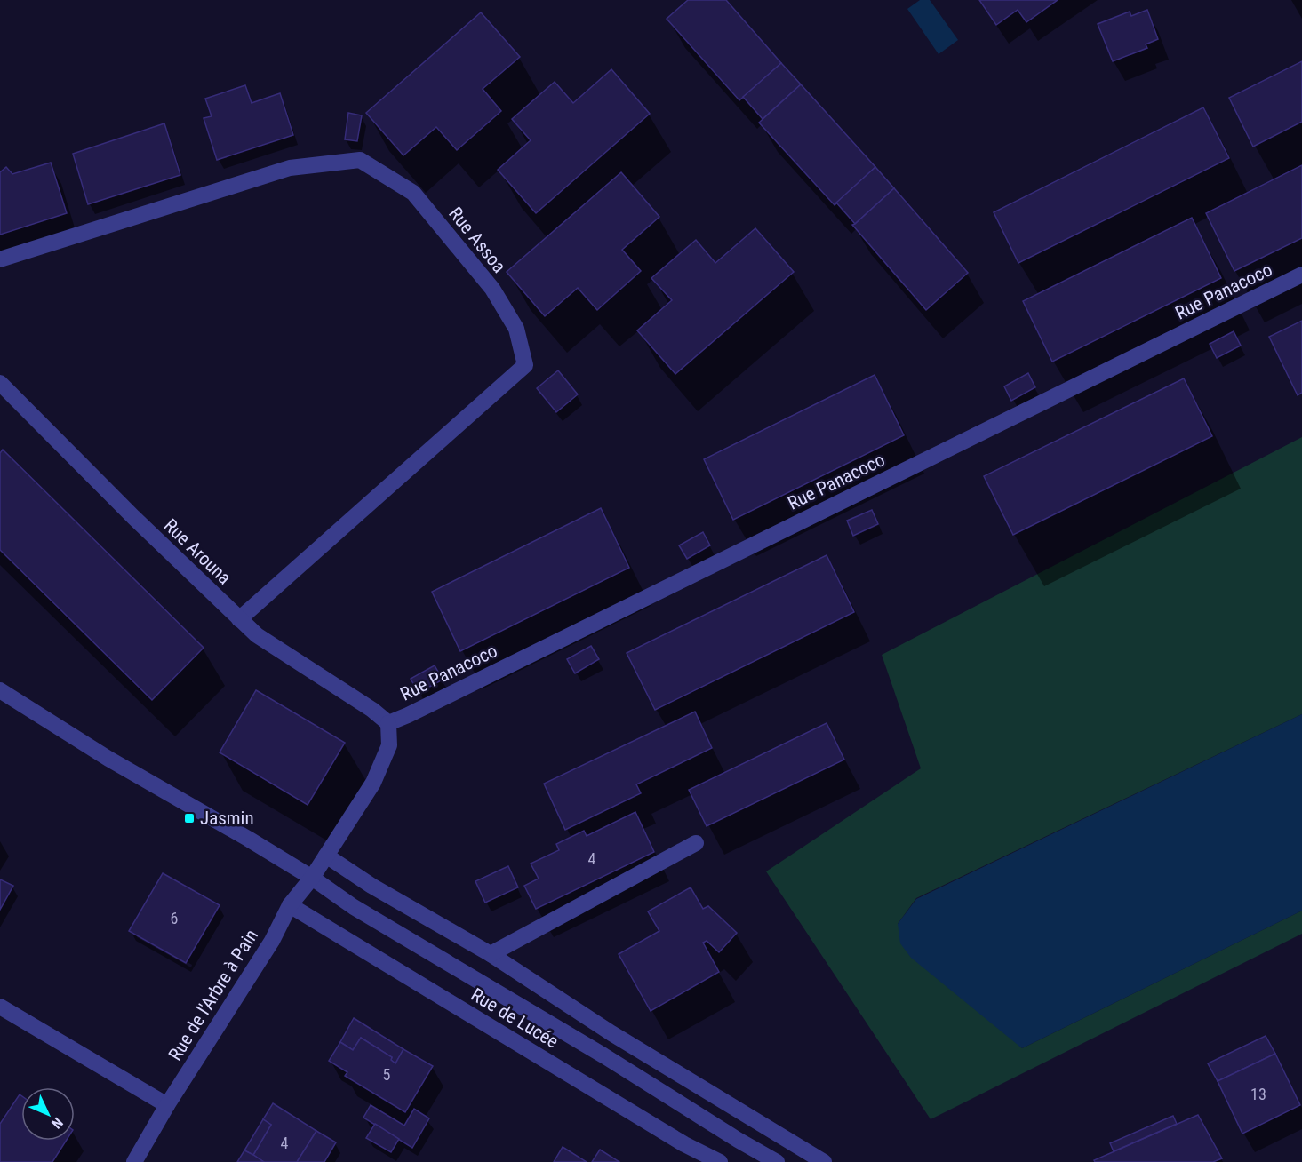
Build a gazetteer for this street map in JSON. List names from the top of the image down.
{
  "streets": {
    "street": [
      "Rue Assoa",
      "Rue Panacoco",
      "Rue Arouna",
      "Rue de l'Arbre à Pain",
      "Rue de Lucée"
    ]
  },
  "crossings": [
    ["Rue Assoa", "Rue Arouna"],
    ["Rue Panacoco", "Rue Arouna"],
    ["Rue Panacoco", "Rue de l'Arbre à Pain"],
    ["Rue Arouna", "Rue de l'Arbre à Pain"],
    ["Rue de l'Arbre à Pain", "Rue de Lucée"]
  ],
  "places": {
    "transit": ["Jasmin"]
  },
  "house_numbers": [
    "4",
    "6",
    "5",
    "13",
    "4"
  ],
  "north": "bottom right"
}
